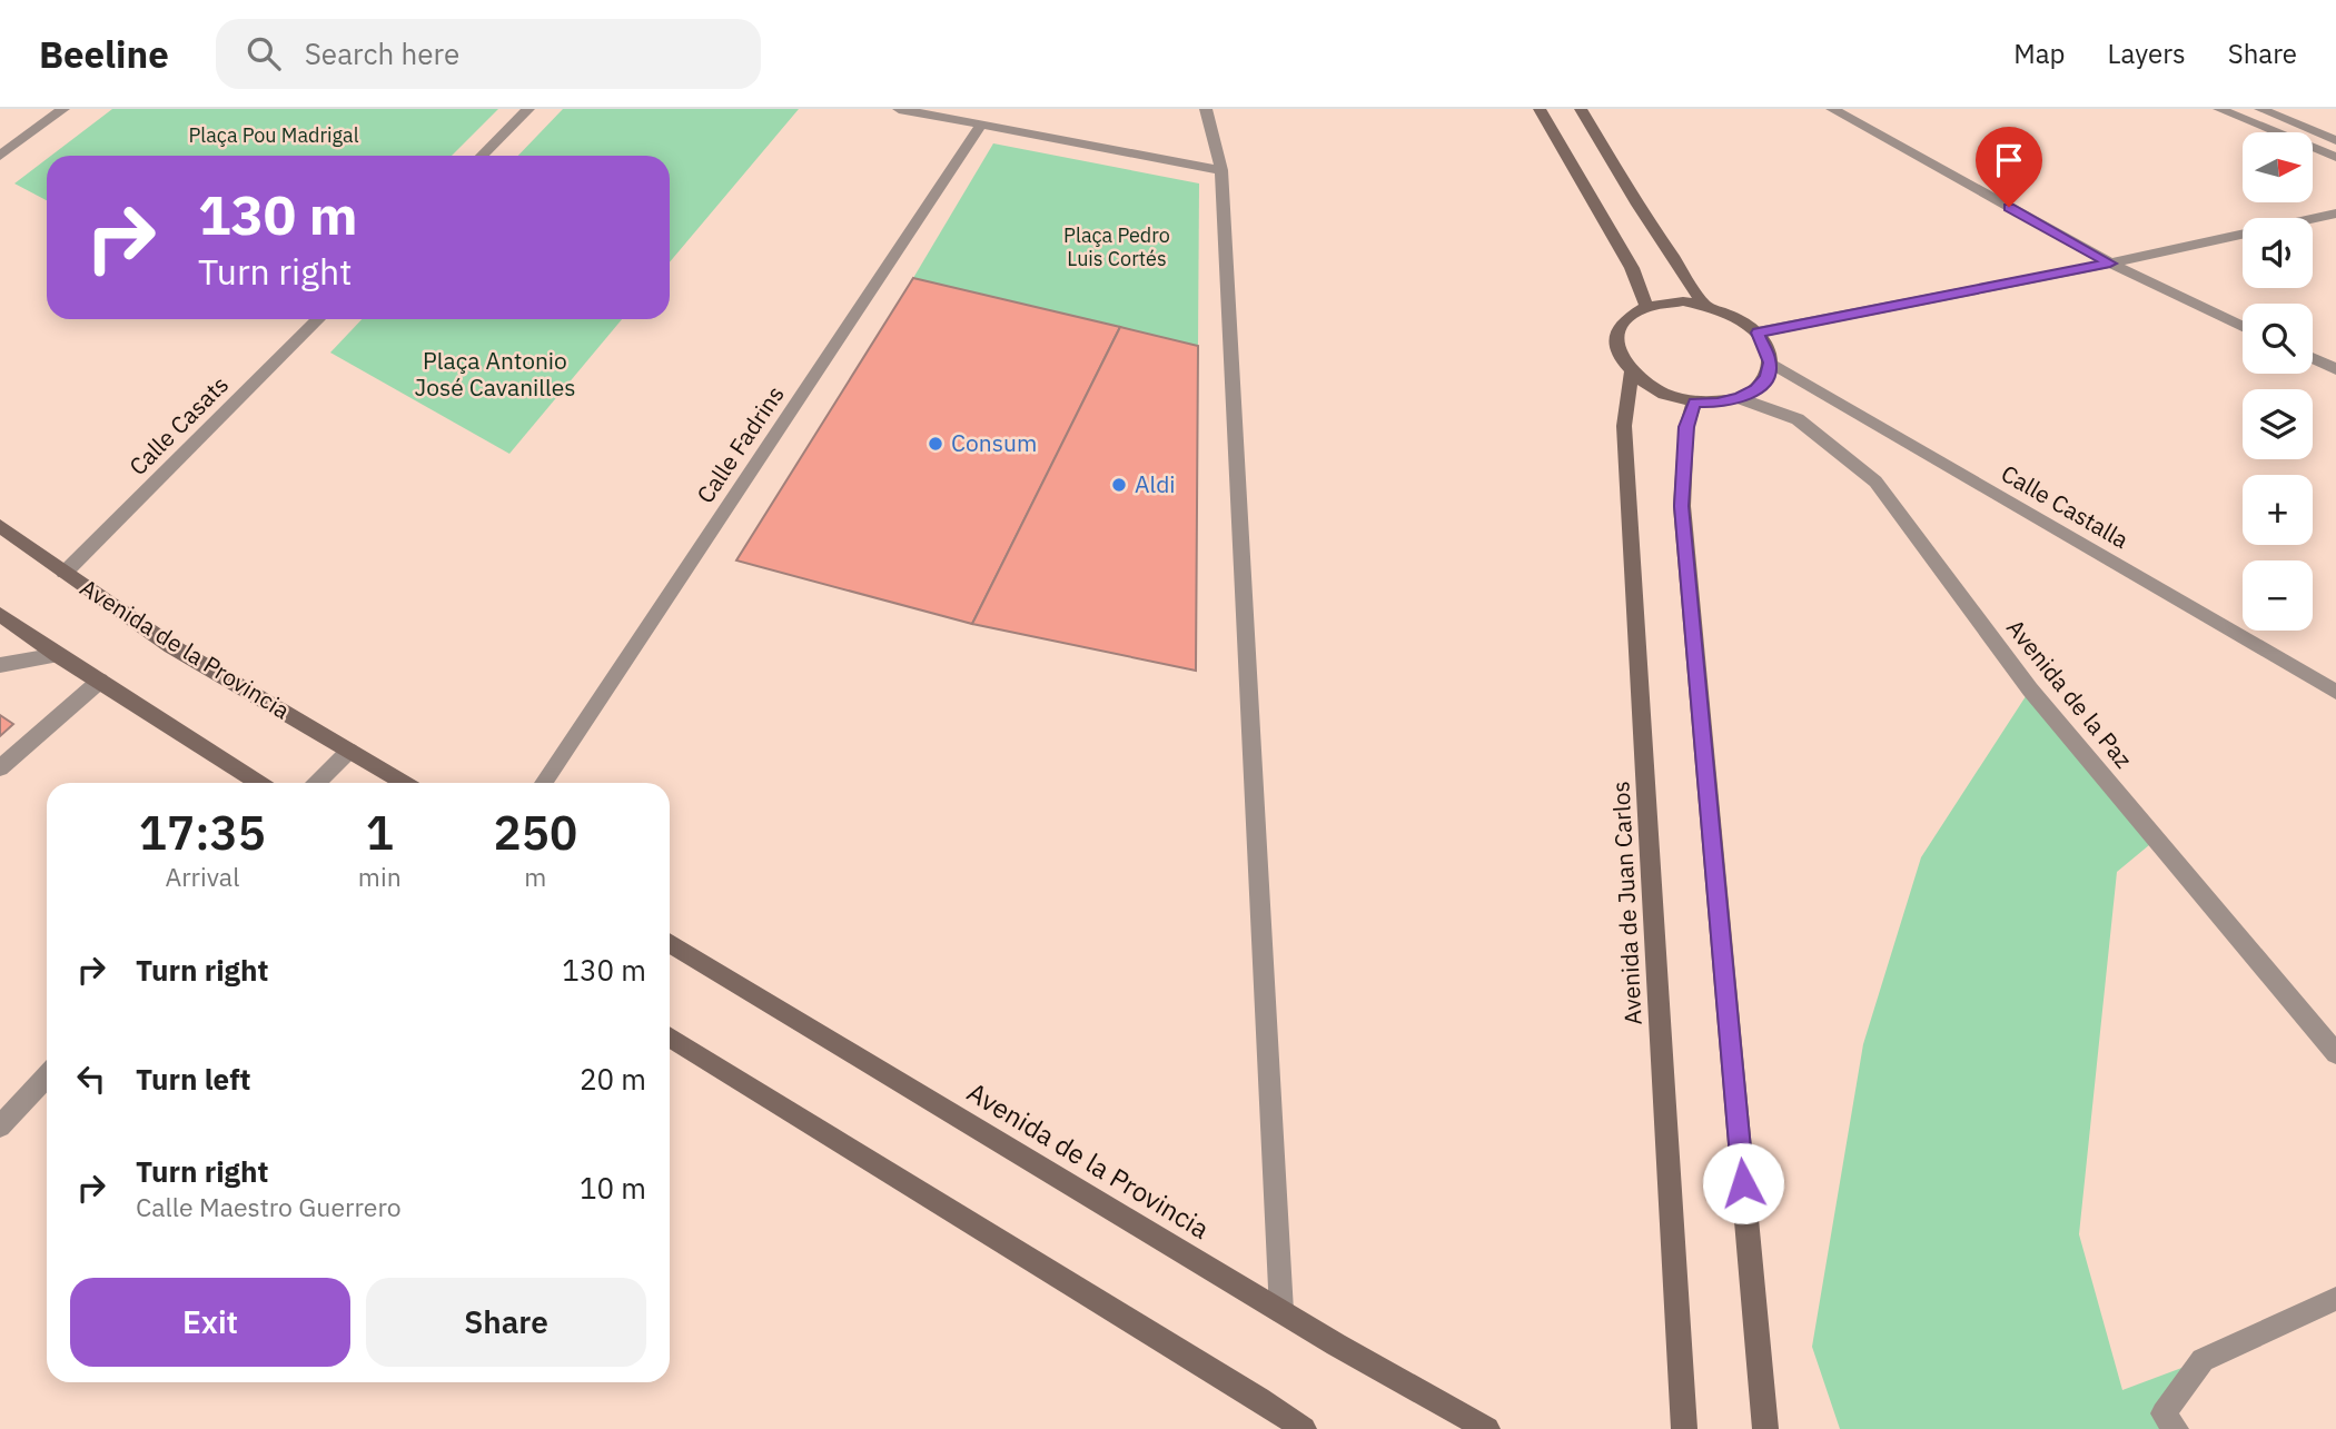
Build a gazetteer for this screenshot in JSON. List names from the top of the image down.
{
  "streets": {
    "main road": ["Avenida de la Provincia", "Avenida de Juan Carlos"],
    "street": [
      "Calle Casats",
      "Calle Fadrins",
      "Calle Castalla",
      "Avenida de la Paz"
    ]
  },
  "crossings": [
    ["Calle Casats", "Avenida de la Provincia"],
    ["Calle Castalla", "Avenida de la Paz"],
    ["Calle Castalla", "Avenida de Juan Carlos"],
    ["Avenida de la Paz", "Avenida de Juan Carlos"]
  ],
  "parks": ["Plaça Pou Madrigal", "Plaça Pedro Luis Cortés", "Plaça Antonio José Cavanilles"],
  "places": ["Consum", "Aldi"],
  "north": "right",
  "page": {
    "header": "Beeline",
    "search": "Search here",
    "nav": ["Map", "Layers", "Share"],
    "map_buttons": ["+", "−"],
    "turn": ["130 m", "Turn right"],
    "eta": [
      "17:35",
      "Arrival",
      "1",
      "min",
      "250",
      "m"
    ],
    "list": [
      {
        "name": "Turn right",
        "value": "130 m"
      },
      {
        "name": "Turn left",
        "value": "20 m"
      },
      {
        "name": "Turn right",
        "note": "Calle Maestro Guerrero",
        "value": "10 m"
      }
    ],
    "buttons": ["Exit", "Share"]
  }
}
